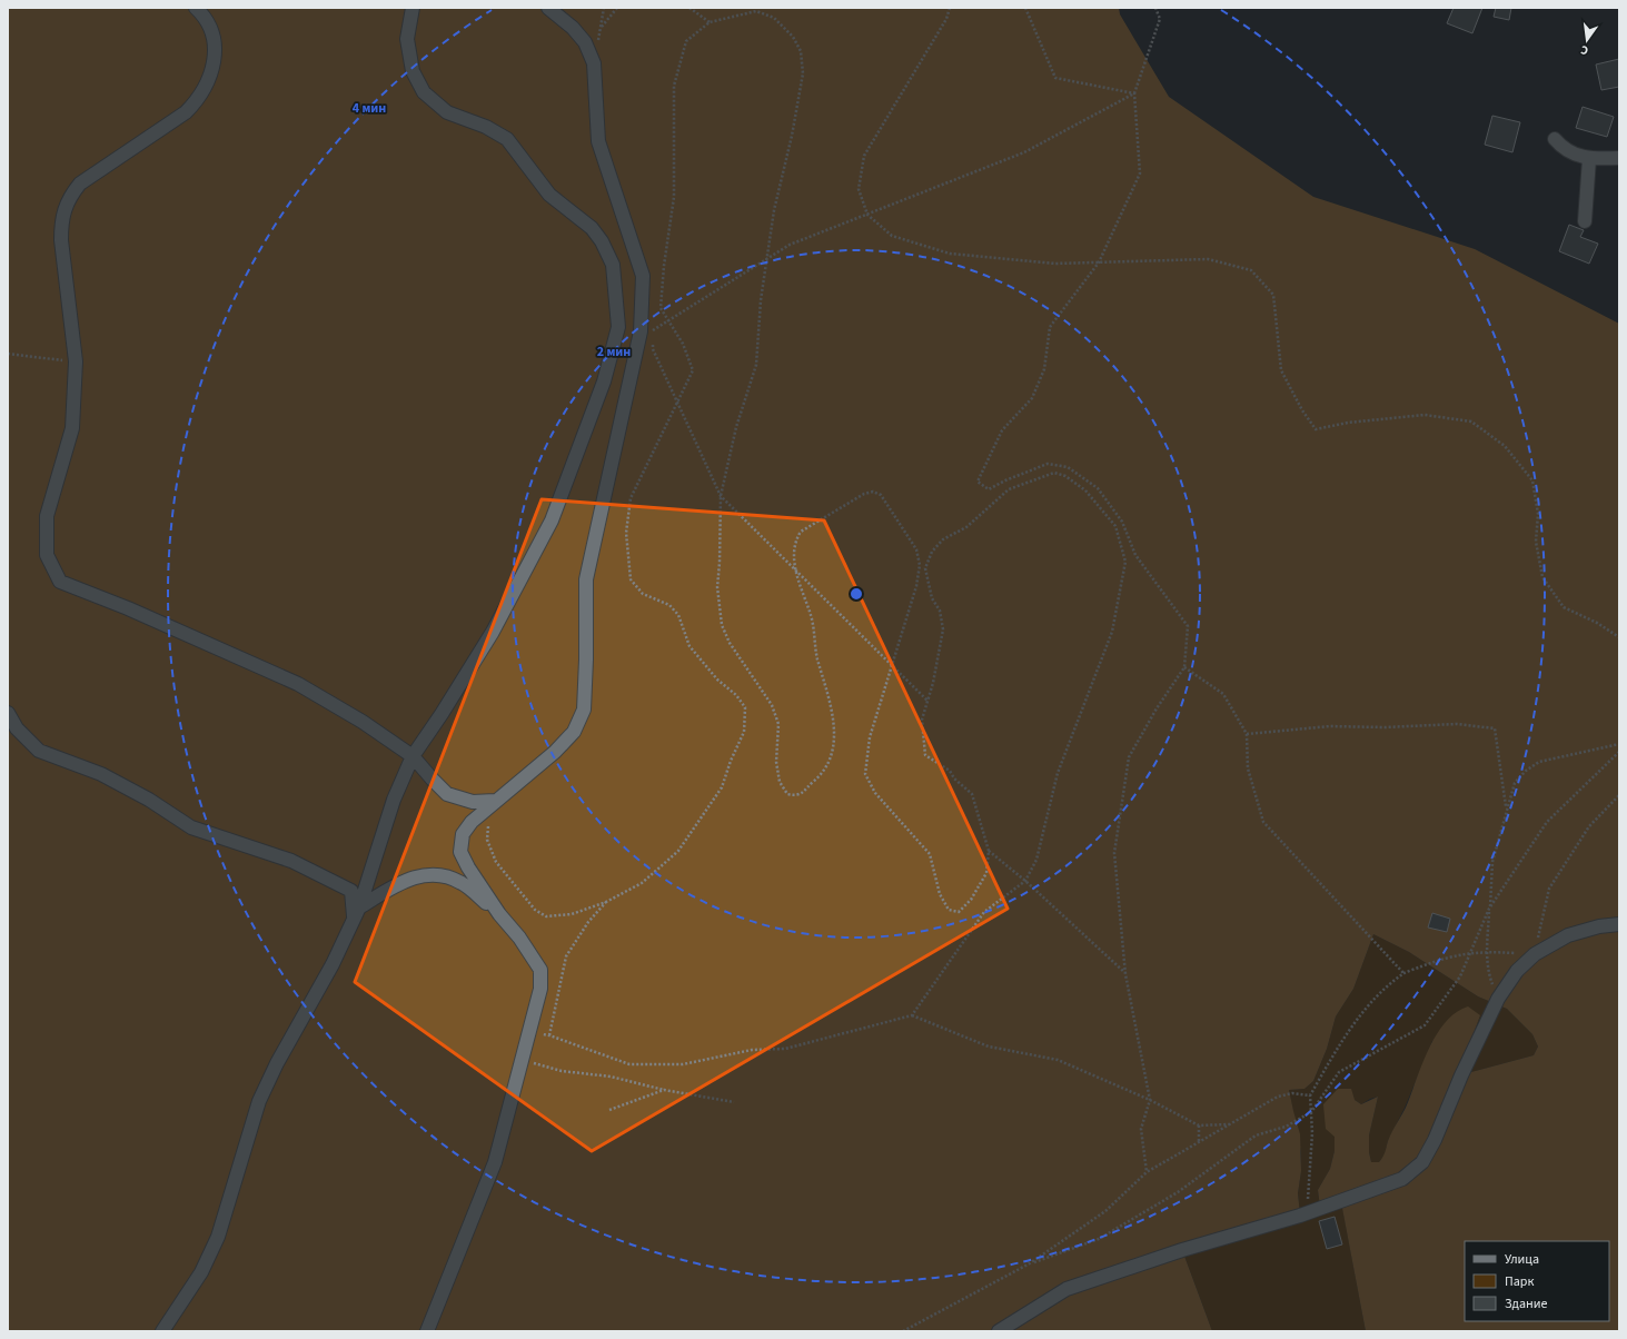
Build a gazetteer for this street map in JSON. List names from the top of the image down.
{
  "legend": ["Улица", "Парк", "Здание"],
  "north": "bottom",
  "rings": ["4 мин", "2 мин"]
}
